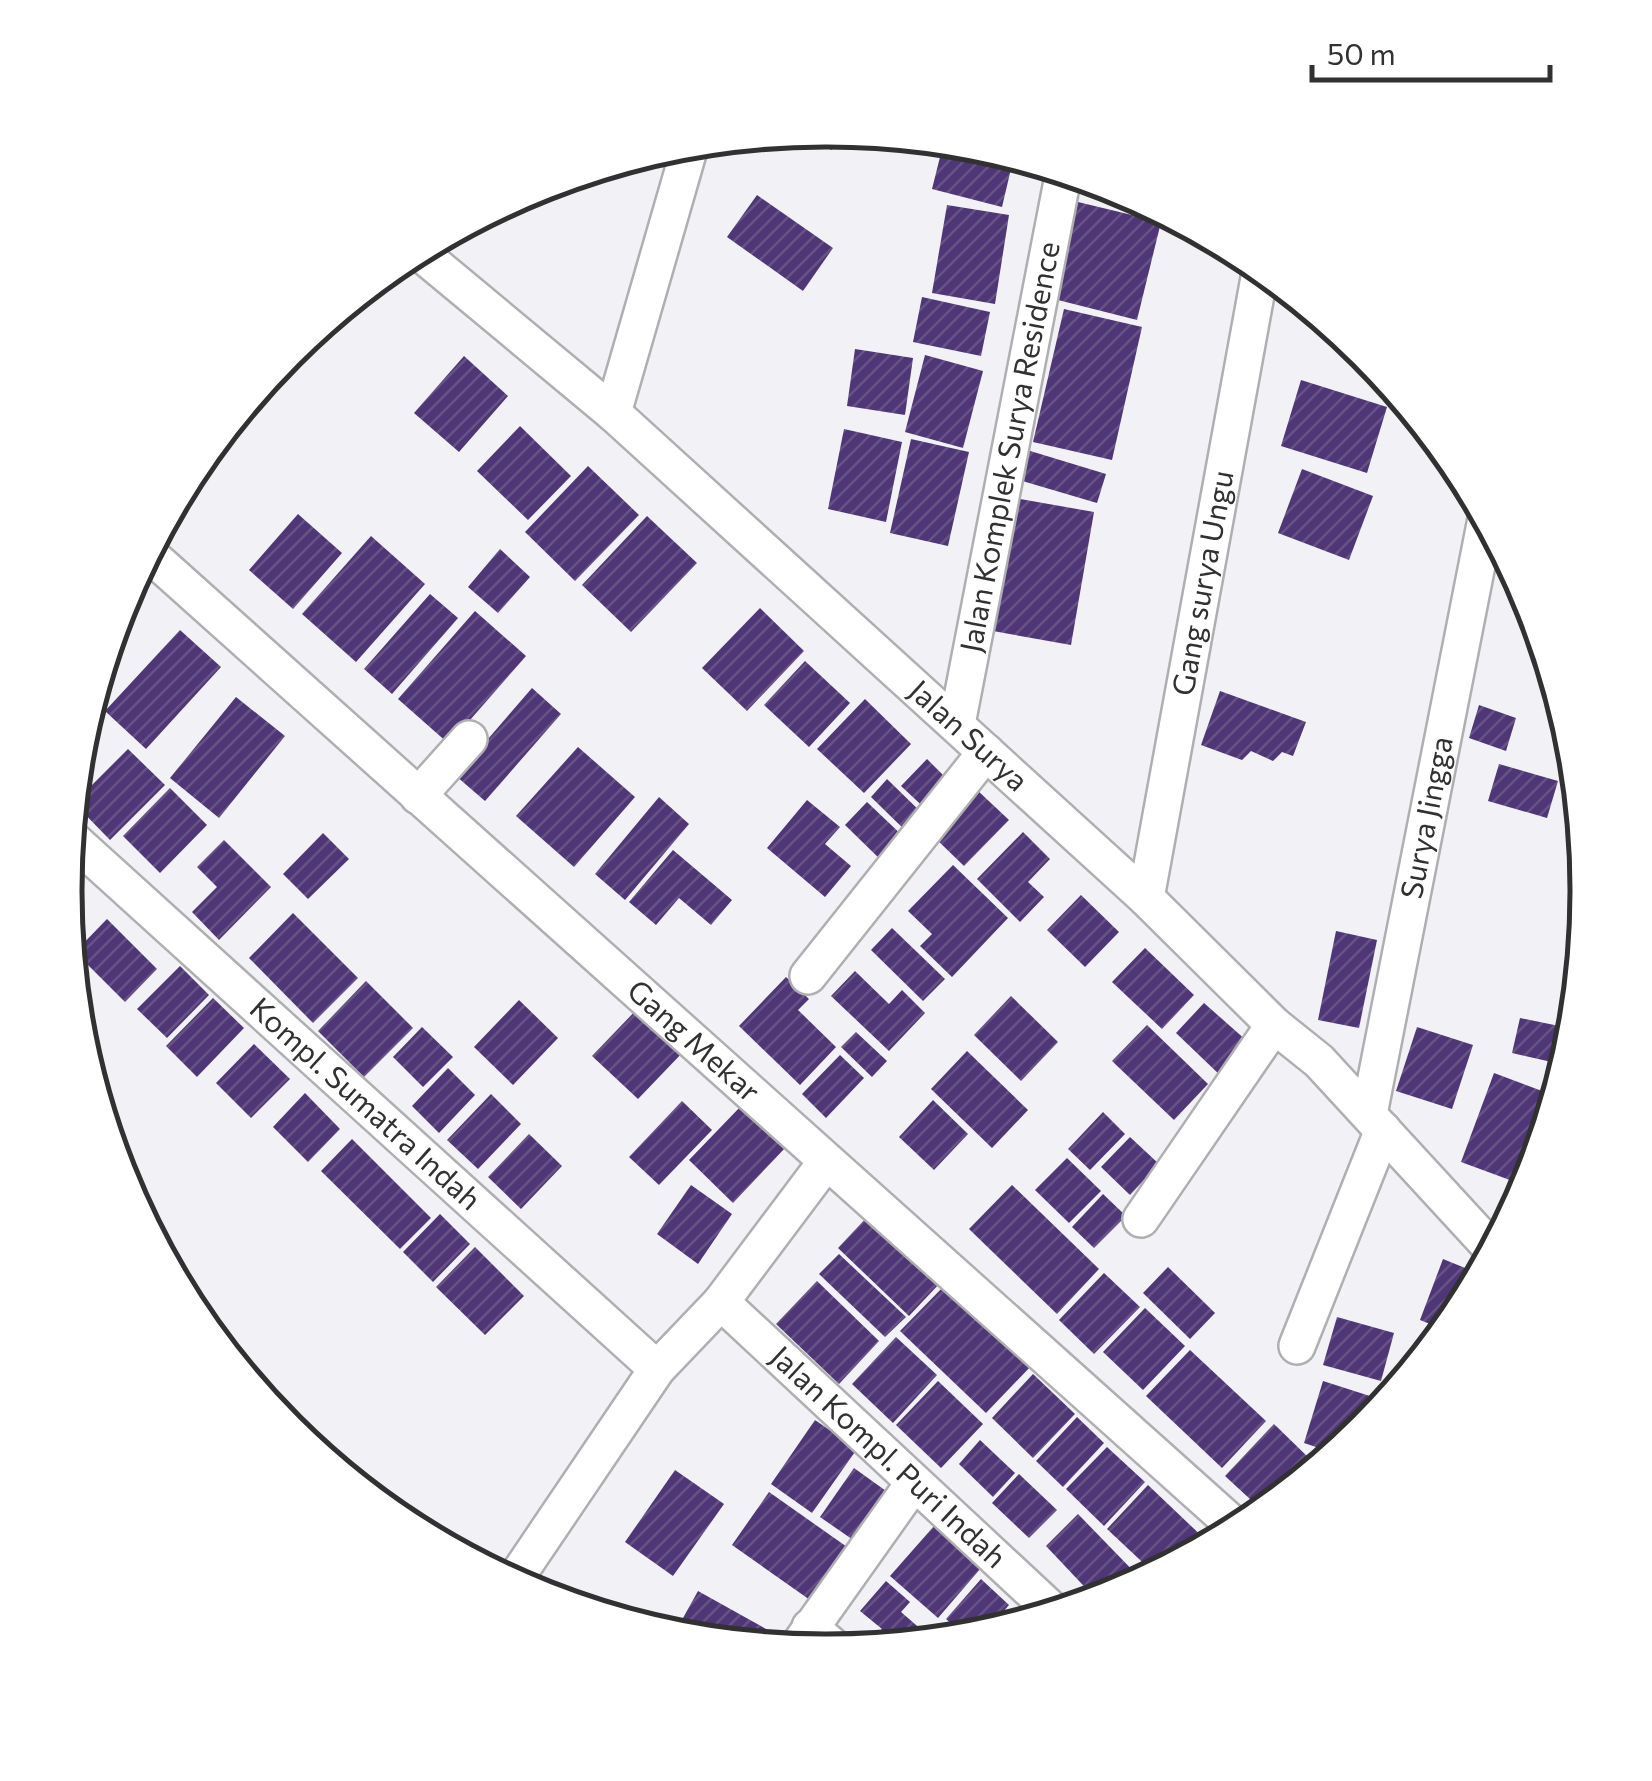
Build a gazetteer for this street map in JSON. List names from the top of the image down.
{
  "streets": {
    "street": [
      "Jalan Komplek Surya Residence",
      "Gang surya Ungu",
      "Jalan Surya",
      "Surya Jingga",
      "Gang Mekar",
      "Kompl. Sumatra Indah",
      "Jalan Kompl. Puri Indah"
    ]
  },
  "crossings": [
    ["Jalan Komplek Surya Residence", "Jalan Surya"],
    ["Gang surya Ungu", "Jalan Surya"],
    ["Jalan Surya", "Surya Jingga"]
  ],
  "scale_bar": "50 m"
}
